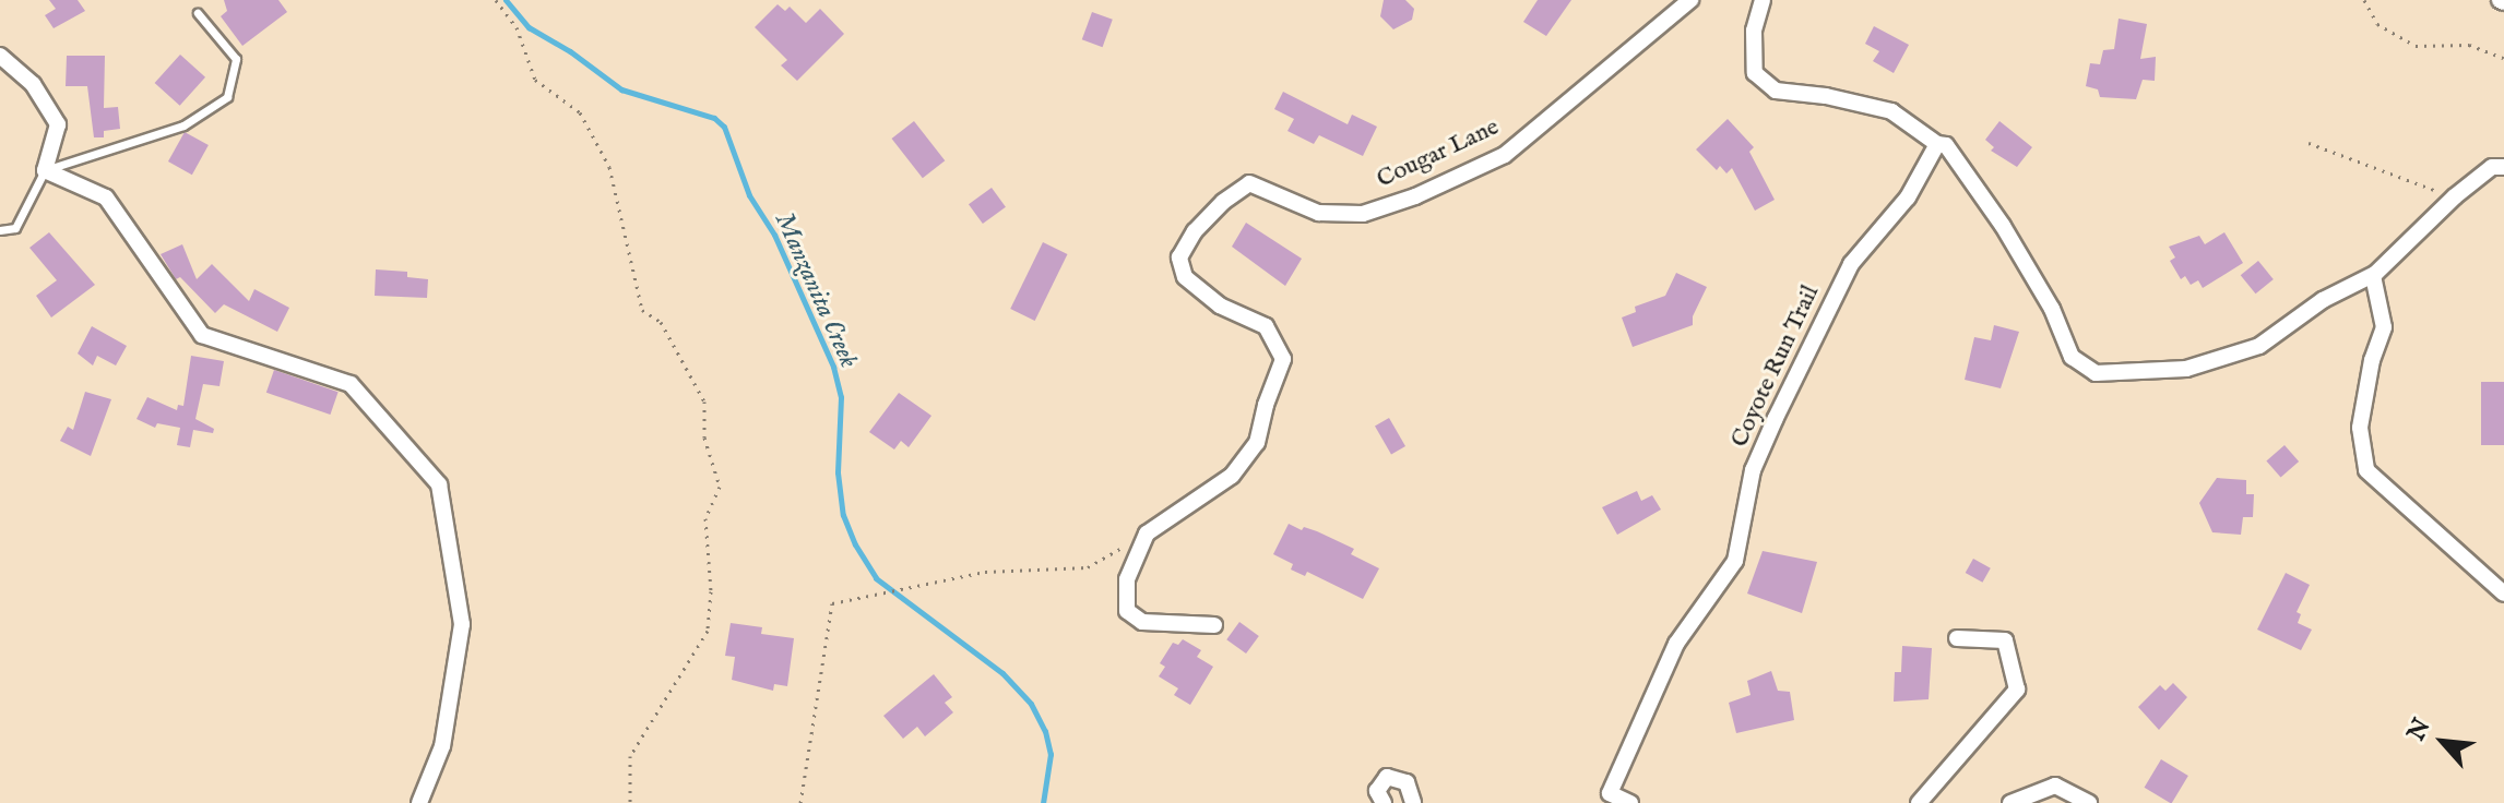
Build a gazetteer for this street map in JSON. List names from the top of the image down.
{
  "streets": {
    "street": ["Cougar Lane", "Coyote Run Trail"]
  },
  "water": ["Manzanita Creek"],
  "north": "top left"
}
